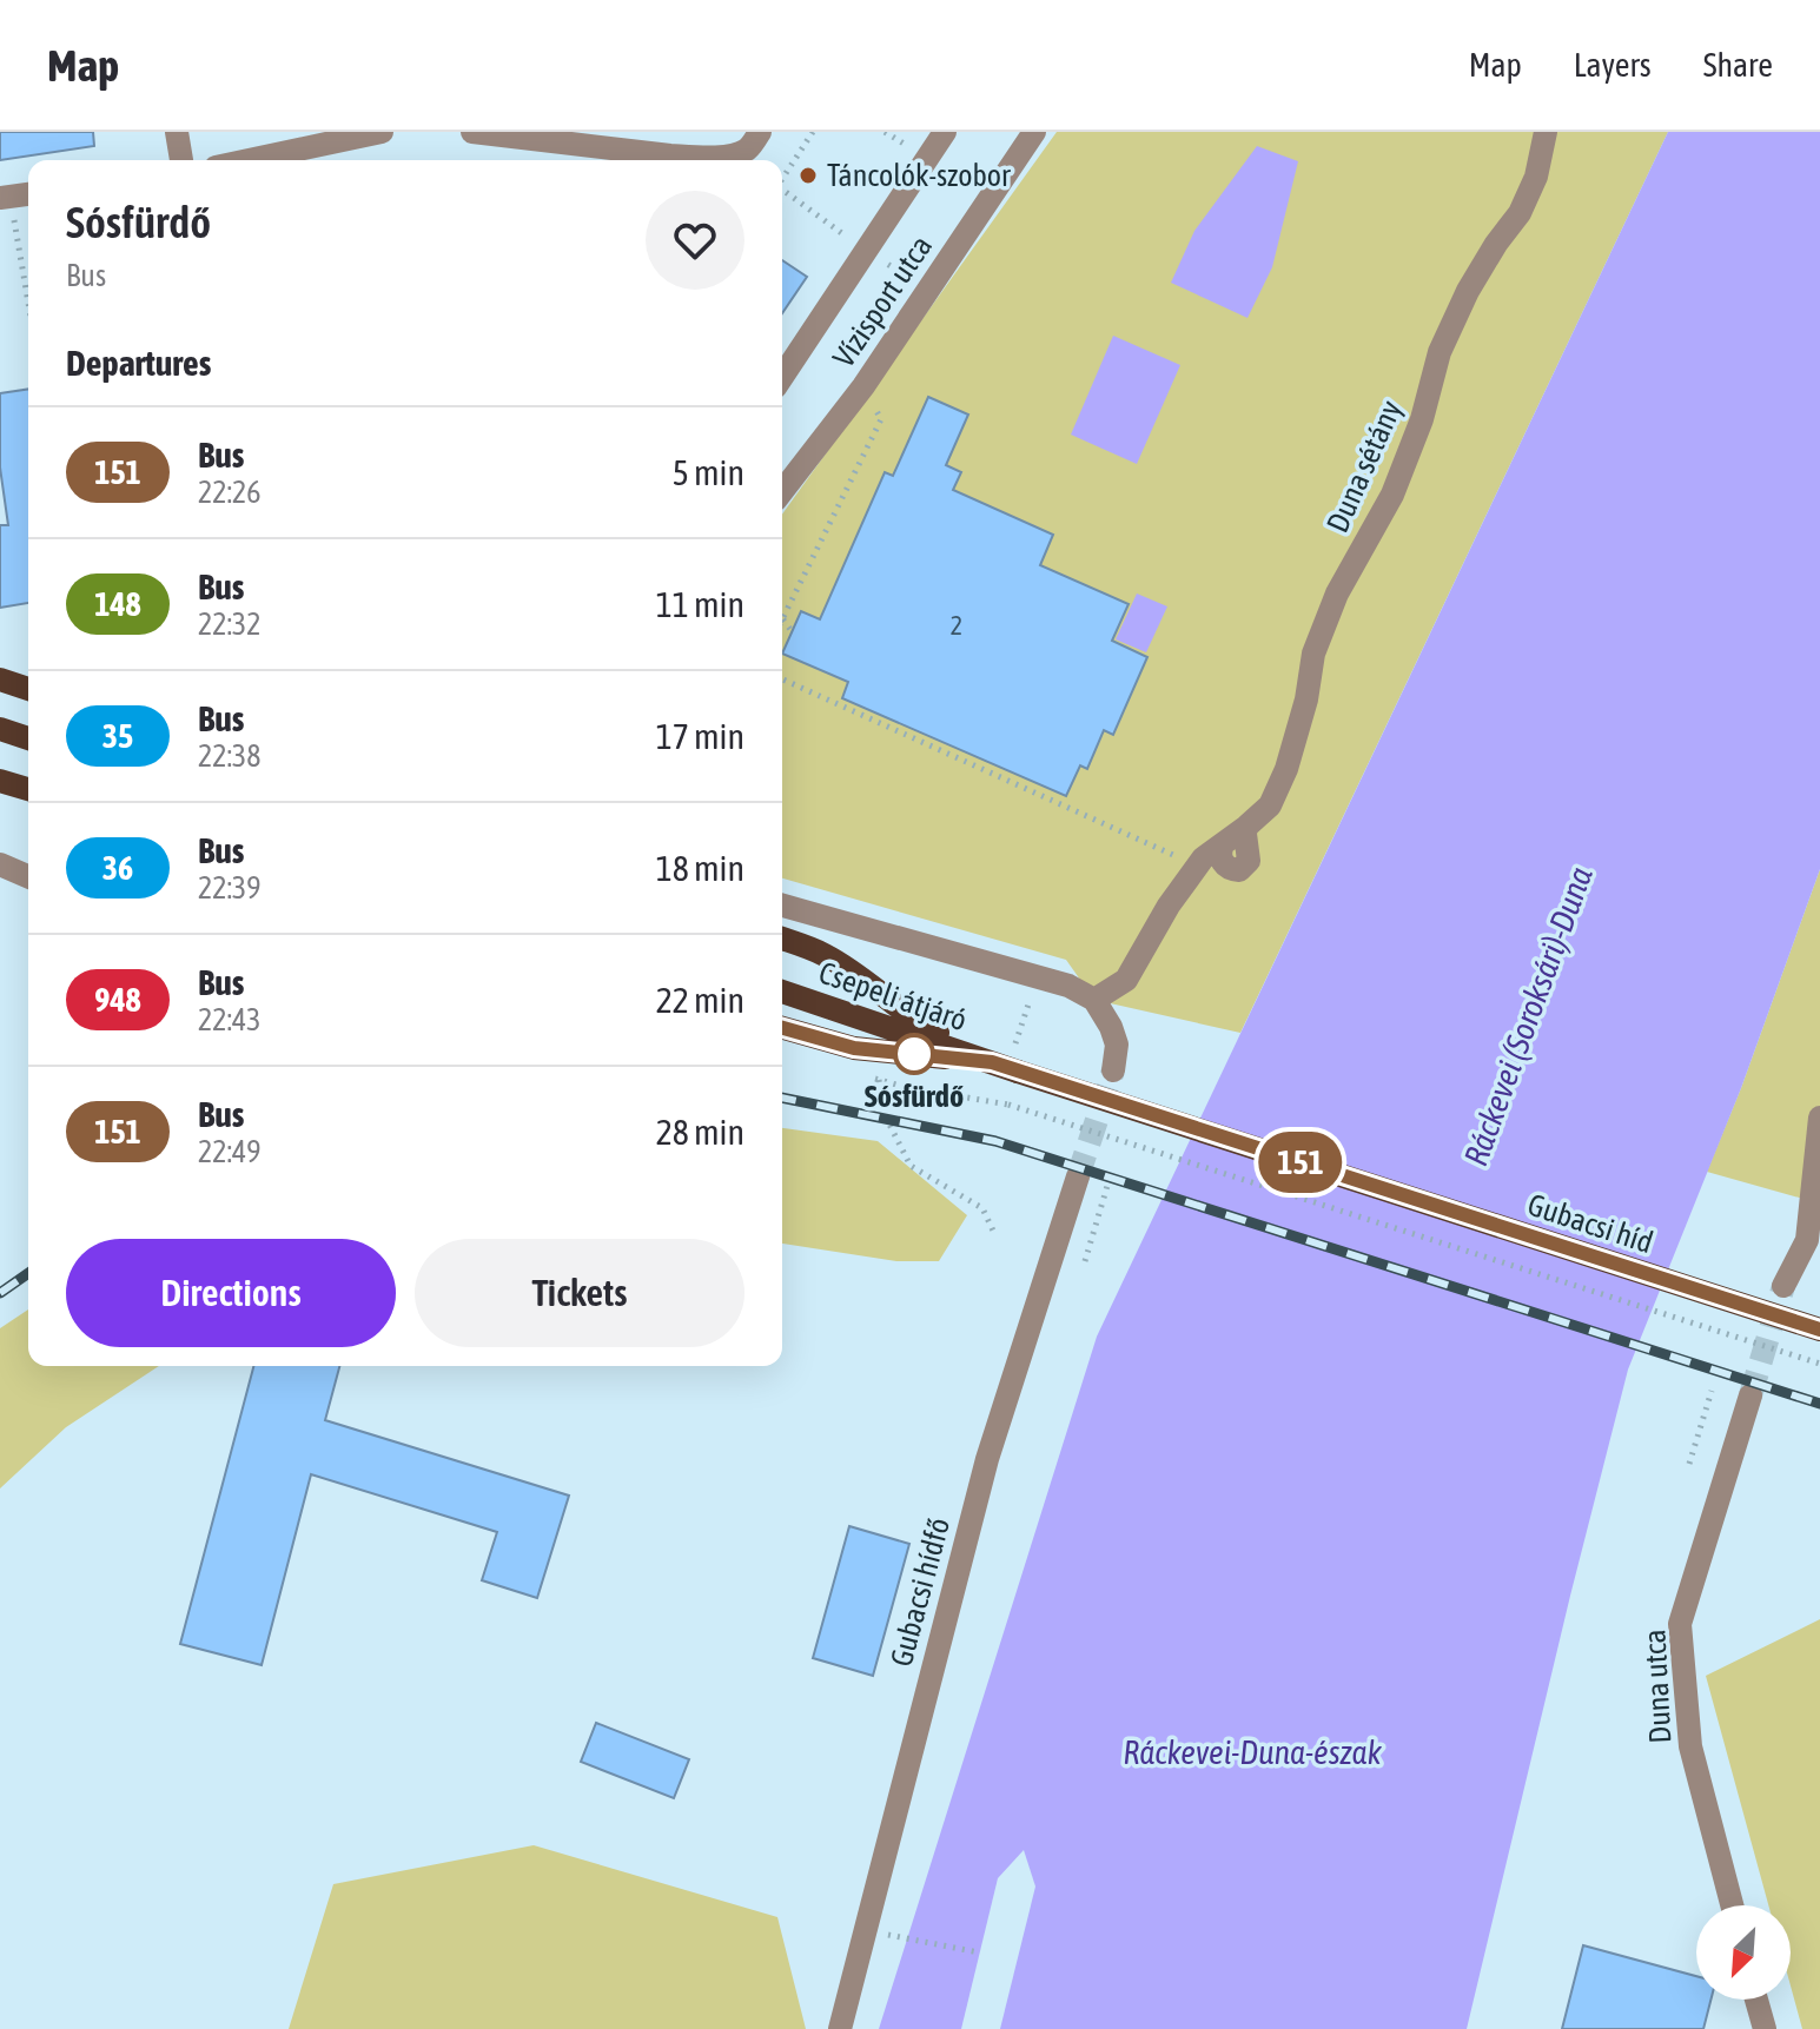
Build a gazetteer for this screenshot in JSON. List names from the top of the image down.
{
  "streets": {
    "main road": ["Csepeli átjáró", "Gubacsi híd"],
    "street": [
      "Vízisport utca",
      "Duna sétány",
      "Gubacsi hídfő",
      "Duna utca"
    ]
  },
  "crossings": [
    ["Csepeli átjáró", "Gubacsi híd"]
  ],
  "water": ["Ráckevei (Soroksári)-Duna", "Ráckevei-Duna-észak"],
  "places": ["Táncolók-szobor", "Sósfürdő"],
  "lines": ["bus line 151"],
  "house_numbers": ["2"],
  "north": "bottom left",
  "page": {
    "header": "Map",
    "nav": ["Map", "Layers", "Share"],
    "on_map": "151",
    "heading": [
      ["Sósfürdő", "Bus"],
      "Departures"
    ],
    "list": [
      {
        "mark": "151",
        "name": "Bus",
        "note": "22:26",
        "value": "5 min"
      },
      {
        "mark": "148",
        "name": "Bus",
        "note": "22:32",
        "value": "11 min"
      },
      {
        "mark": "35",
        "name": "Bus",
        "note": "22:38",
        "value": "17 min"
      },
      {
        "mark": "36",
        "name": "Bus",
        "note": "22:39",
        "value": "18 min"
      },
      {
        "mark": "948",
        "name": "Bus",
        "note": "22:43",
        "value": "22 min"
      },
      {
        "mark": "151",
        "name": "Bus",
        "note": "22:49",
        "value": "28 min"
      }
    ],
    "buttons": ["Directions", "Tickets"]
  }
}
